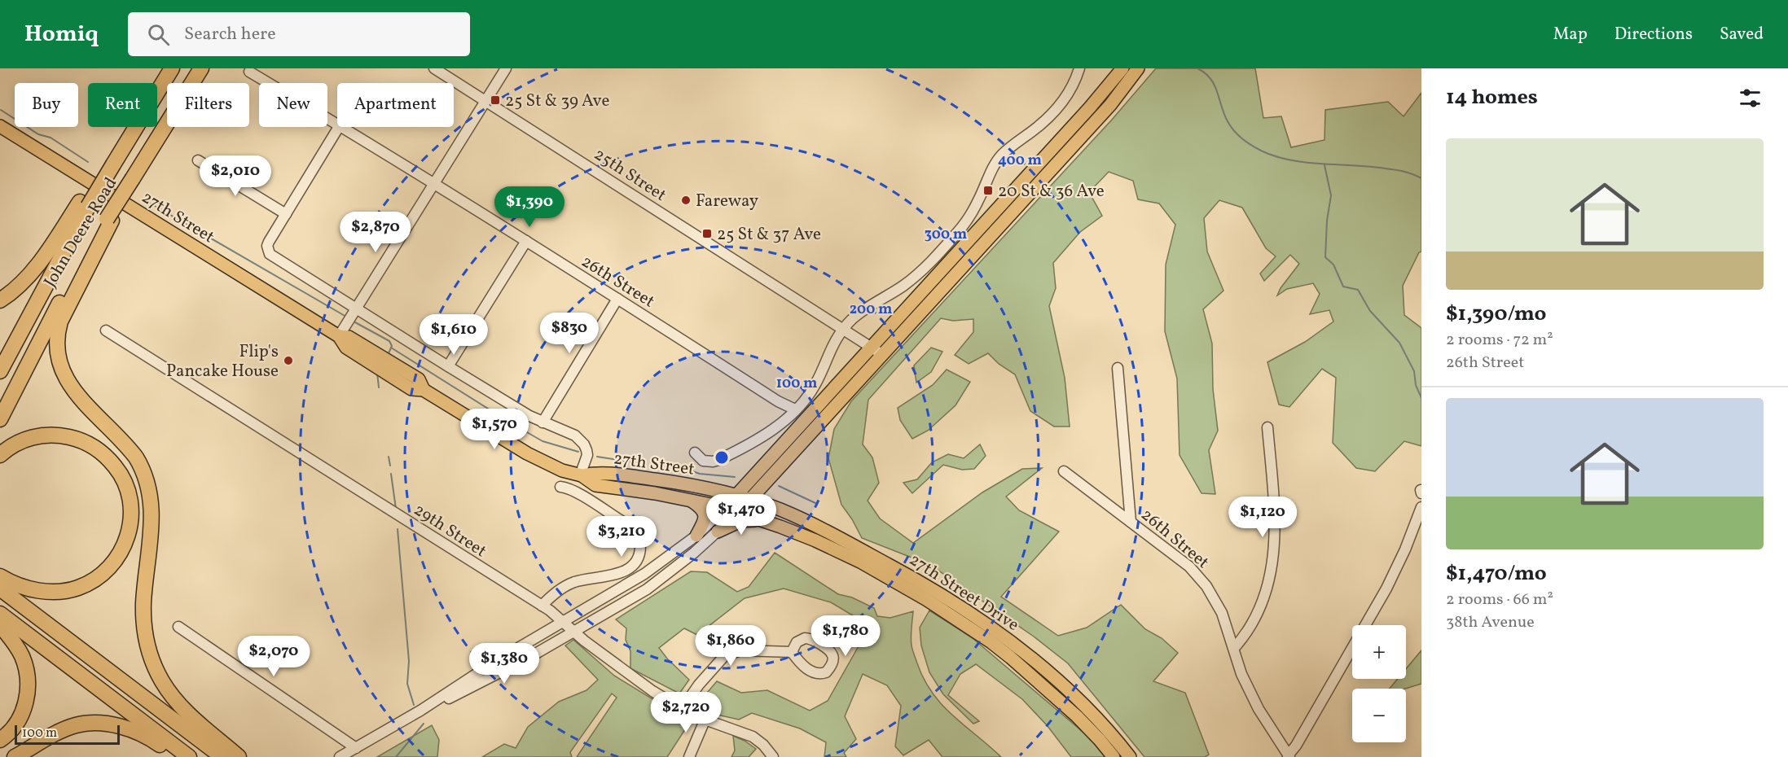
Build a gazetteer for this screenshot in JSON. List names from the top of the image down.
{
  "streets": {
    "highway": ["John Deere Road"],
    "main road": ["27th Street", "27th Street Drive"],
    "street": ["25th Street", "26th Street", "29th Street"]
  },
  "crossings": [
    ["27th Street", "27th Street Drive"]
  ],
  "places": {
    "transit": ["25 St & 39 Ave", "20 St & 36 Ave", "25 St & 37 Ave"],
    "other": ["Fareway", "Flip's Pancake House"]
  },
  "scale_bar": "100 m",
  "page": {
    "header": "Homiq",
    "search": "Search here",
    "nav": ["Map", "Directions", "Saved"],
    "heading": "14 homes",
    "chip": [
      "Buy",
      "Rent",
      "Filters",
      "New",
      "Apartment"
    ],
    "list": [
      {
        "name": "$1,390/mo",
        "note": "2 rooms · 72 m² · 26th Street"
      },
      {
        "name": "$1,470/mo",
        "note": "2 rooms · 66 m² · 38th Avenue"
      }
    ],
    "price": [
      "$2,010",
      "$1,390",
      "$2,870",
      "$830",
      "$1,610",
      "$1,570",
      "$1,470",
      "$1,120",
      "$3,210",
      "$1,780",
      "$1,860",
      "$2,070",
      "$1,380",
      "$2,720"
    ],
    "map_buttons": ["+", "−"],
    "scale": "100 m"
  },
  "rings": [
    "400 m",
    "300 m",
    "200 m",
    "100 m"
  ]
}
